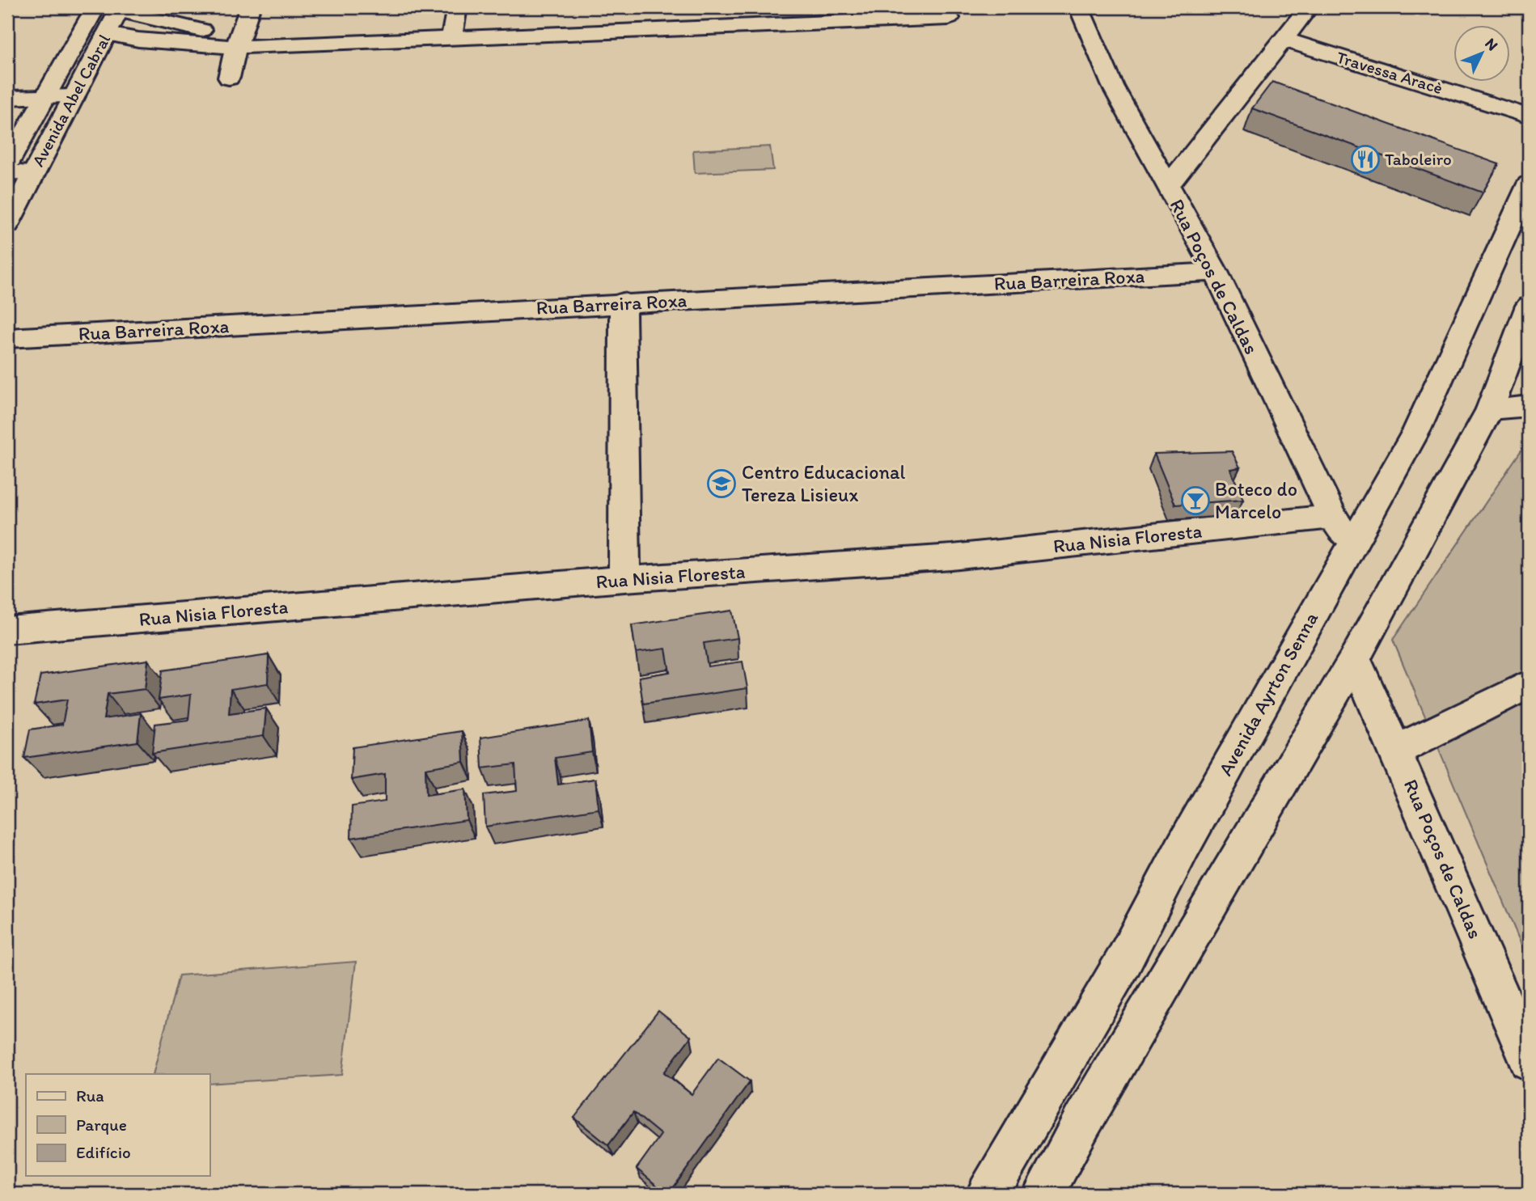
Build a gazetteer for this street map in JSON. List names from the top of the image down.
{
  "streets": {
    "street": [
      "Travessa Aracè",
      "Avenida Abel Cabral",
      "Rua Poços de Caldas",
      "Rua Barreira Roxa",
      "Rua Nisia Floresta",
      "Avenida Ayrton Senna"
    ]
  },
  "crossings": [
    ["Rua Poços de Caldas", "Rua Barreira Roxa"],
    ["Rua Poços de Caldas", "Rua Nisia Floresta"],
    ["Rua Poços de Caldas", "Avenida Ayrton Senna"]
  ],
  "places": {
    "restaurant": ["Taboleiro"],
    "school or university": ["Centro Educacional Tereza Lisieux"],
    "bar": ["Boteco do Marcelo"]
  },
  "legend": ["Rua", "Parque", "Edifício"],
  "north": "top right"
}
